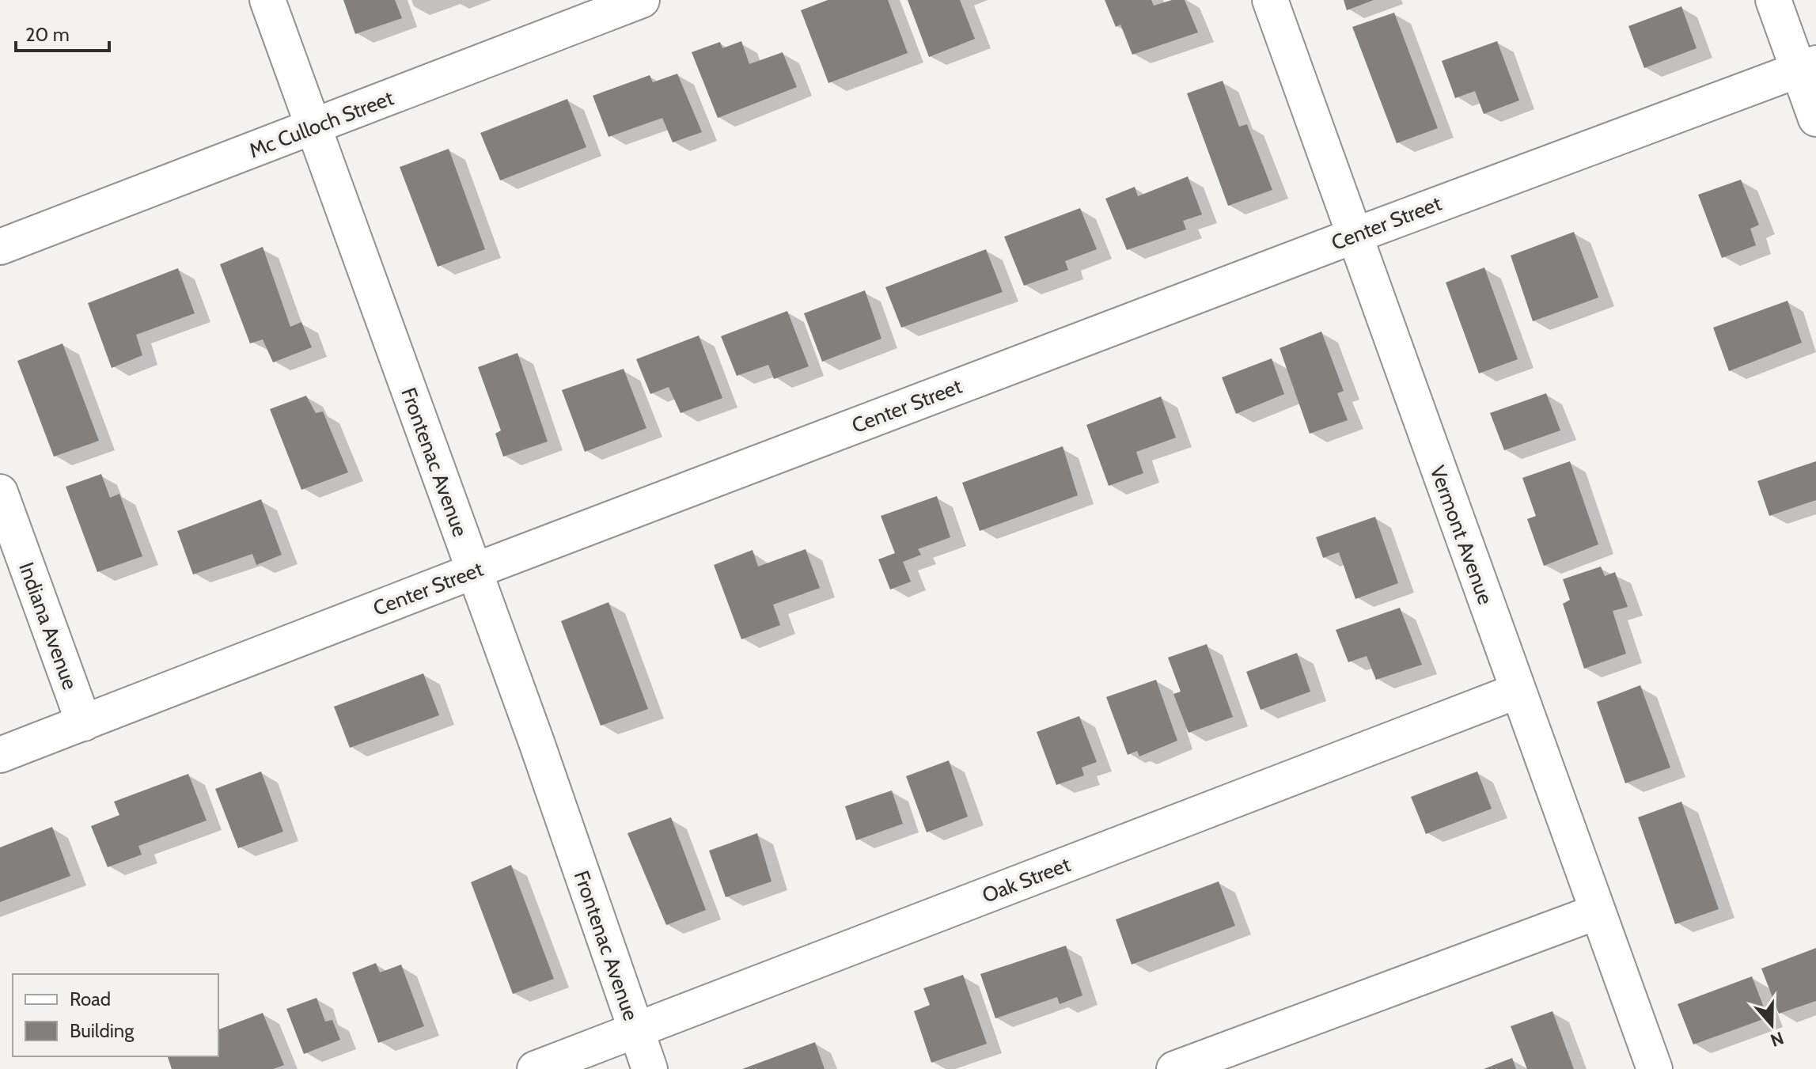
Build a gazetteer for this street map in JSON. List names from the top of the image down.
{
  "streets": {
    "street": [
      "Mc Culloch Street",
      "Center Street",
      "Frontenac Avenue",
      "Vermont Avenue",
      "Indiana Avenue",
      "Oak Street"
    ]
  },
  "crossings": [
    ["Mc Culloch Street", "Frontenac Avenue"],
    ["Center Street", "Frontenac Avenue"],
    ["Center Street", "Vermont Avenue"],
    ["Center Street", "Indiana Avenue"],
    ["Frontenac Avenue", "Oak Street"],
    ["Vermont Avenue", "Oak Street"]
  ],
  "legend": ["Road", "Building"],
  "scale_bar": "20 m",
  "north": "bottom"
}
